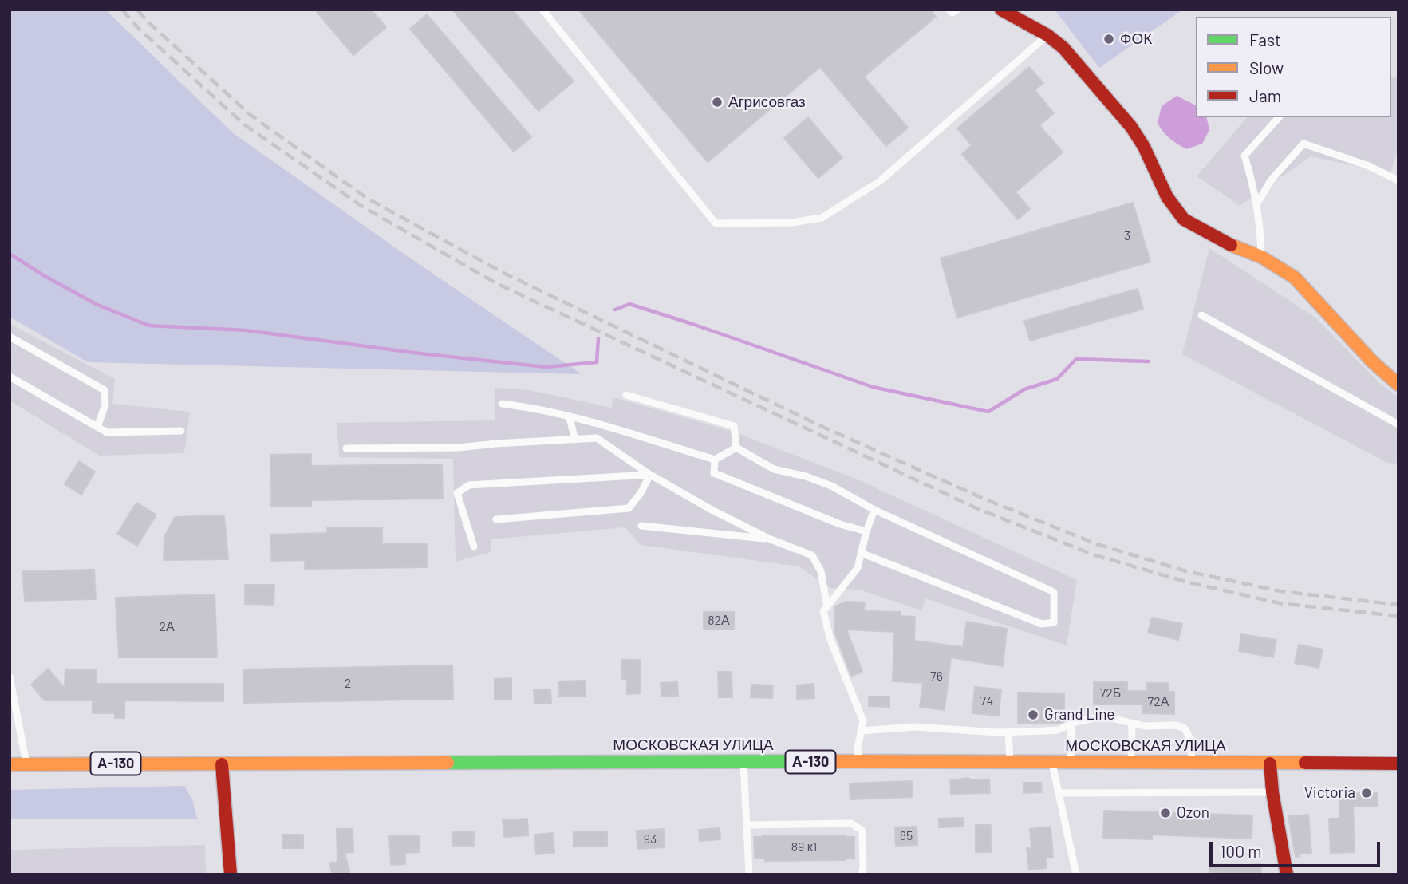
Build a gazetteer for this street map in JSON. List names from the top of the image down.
{
  "streets": {
    "main road": ["МОСКОВСКАЯ УЛИЦА", "А-130"]
  },
  "crossings": [
    ["МОСКОВСКАЯ УЛИЦА", "А-130"]
  ],
  "places": [
    "ФОК",
    "Агрисовгаз",
    "Grand Line",
    "Victoria",
    "Ozon"
  ],
  "house_numbers": [
    "3",
    "82А",
    "2А",
    "76",
    "2",
    "72Б",
    "74",
    "72А",
    "85",
    "93",
    "89 к1"
  ],
  "legend": ["Fast", "Slow", "Jam"],
  "scale_bar": "100 m"
}
